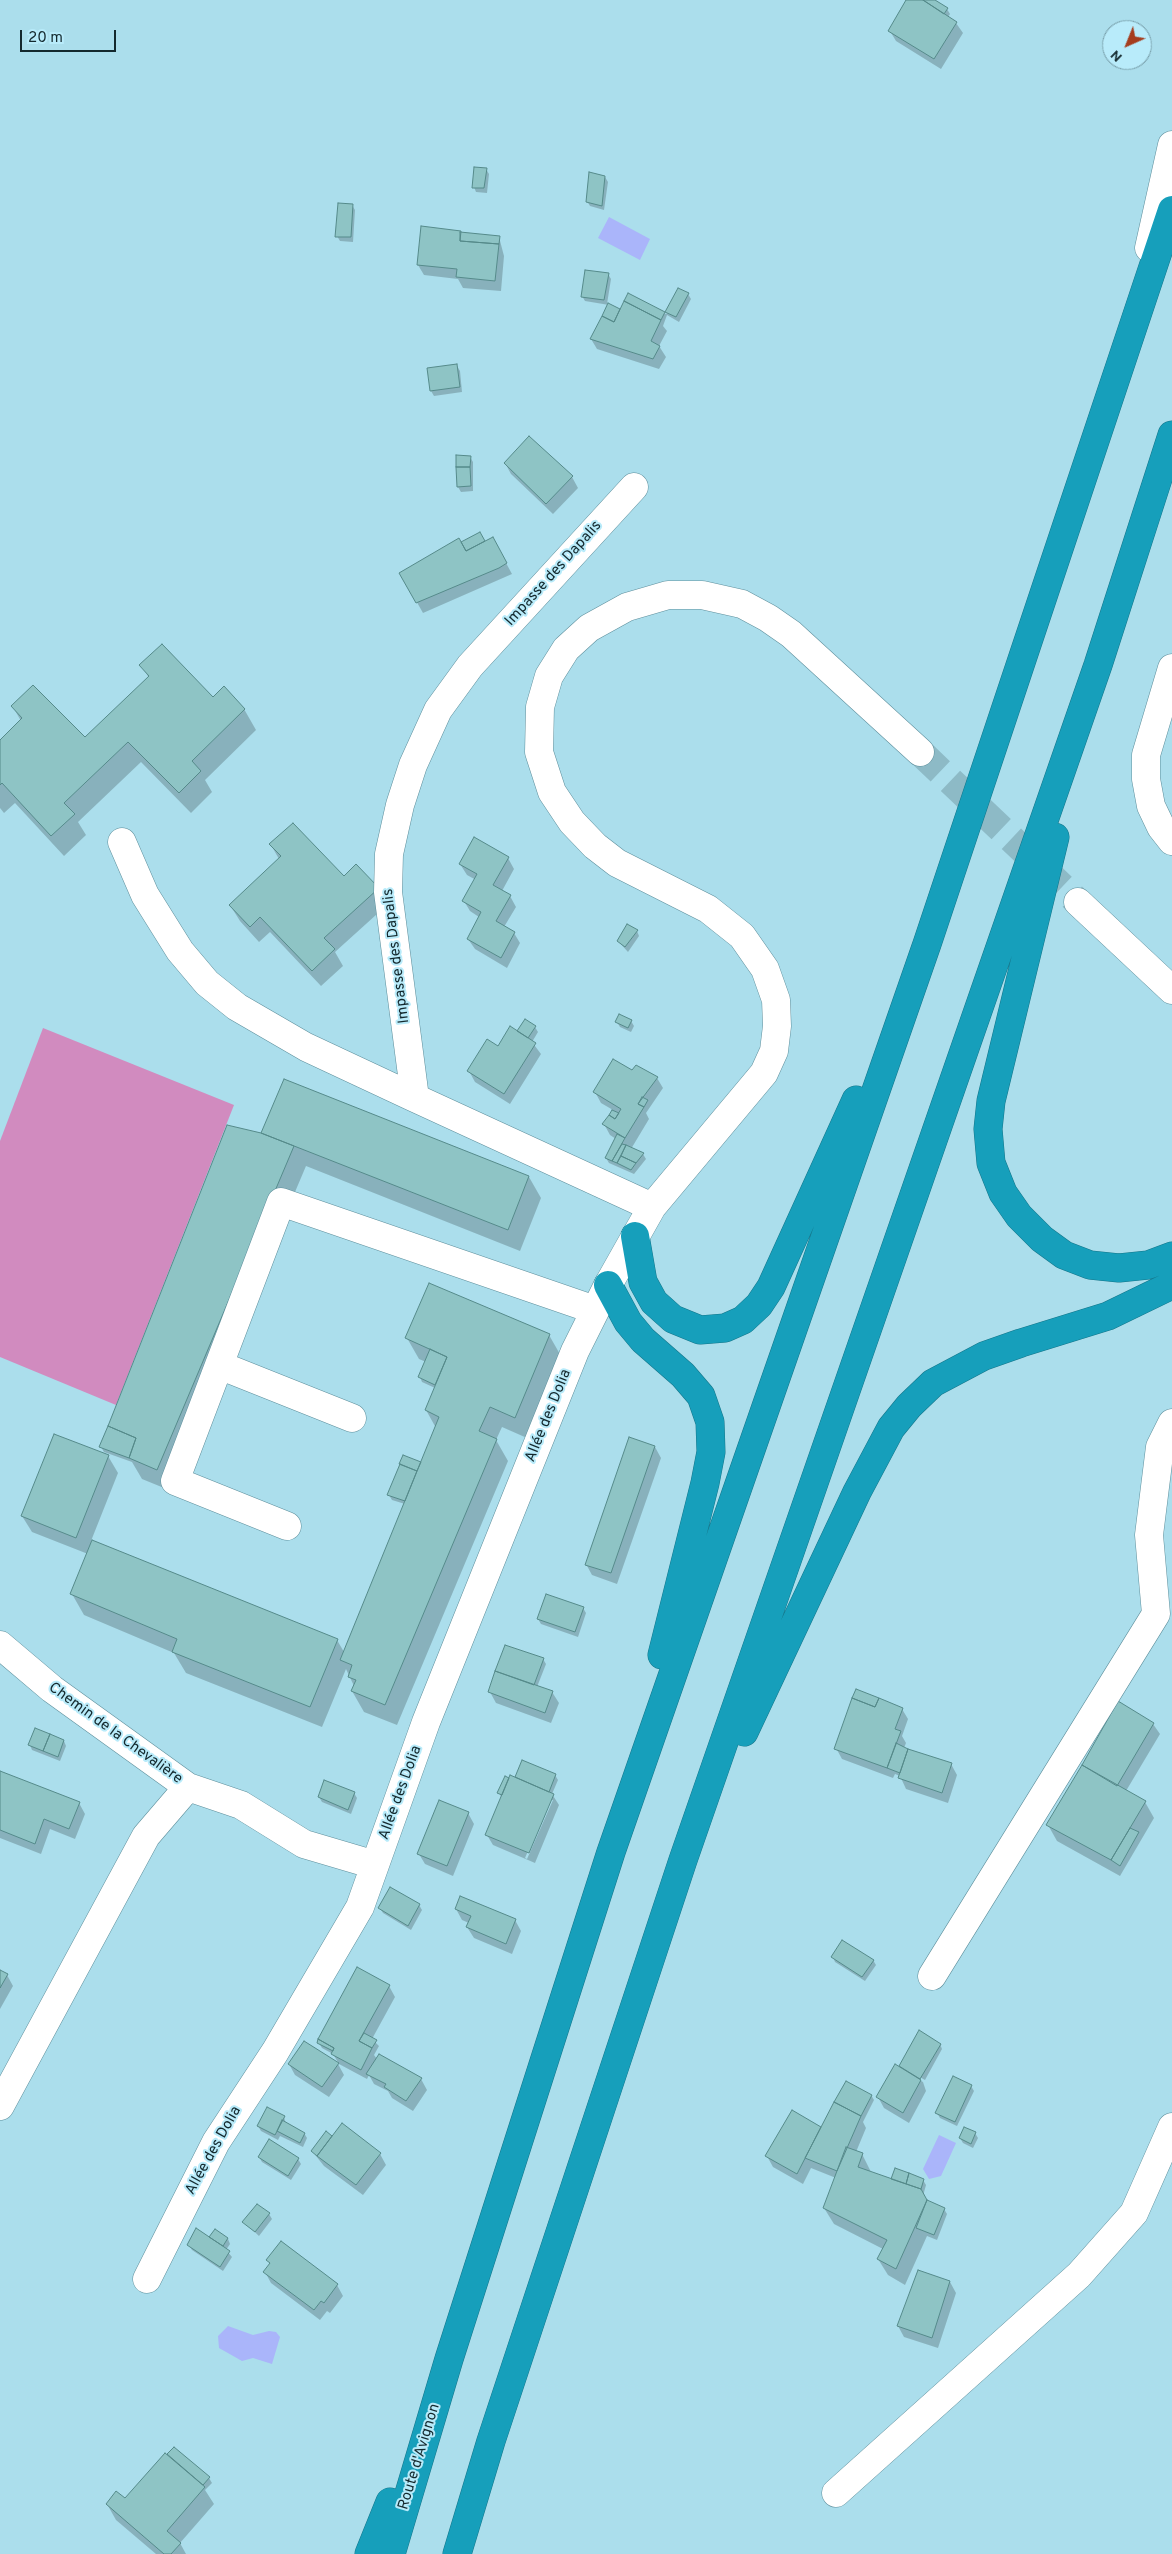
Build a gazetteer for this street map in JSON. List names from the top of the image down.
{
  "streets": {
    "highway": ["Route d'Avignon"],
    "street": ["Impasse des Dapalis", "Allée des Dolia", "Chemin de la Chevalière"]
  },
  "crossings": [
    ["Allée des Dolia", "Chemin de la Chevalière"]
  ],
  "scale_bar": "20 m",
  "north": "bottom left"
}
